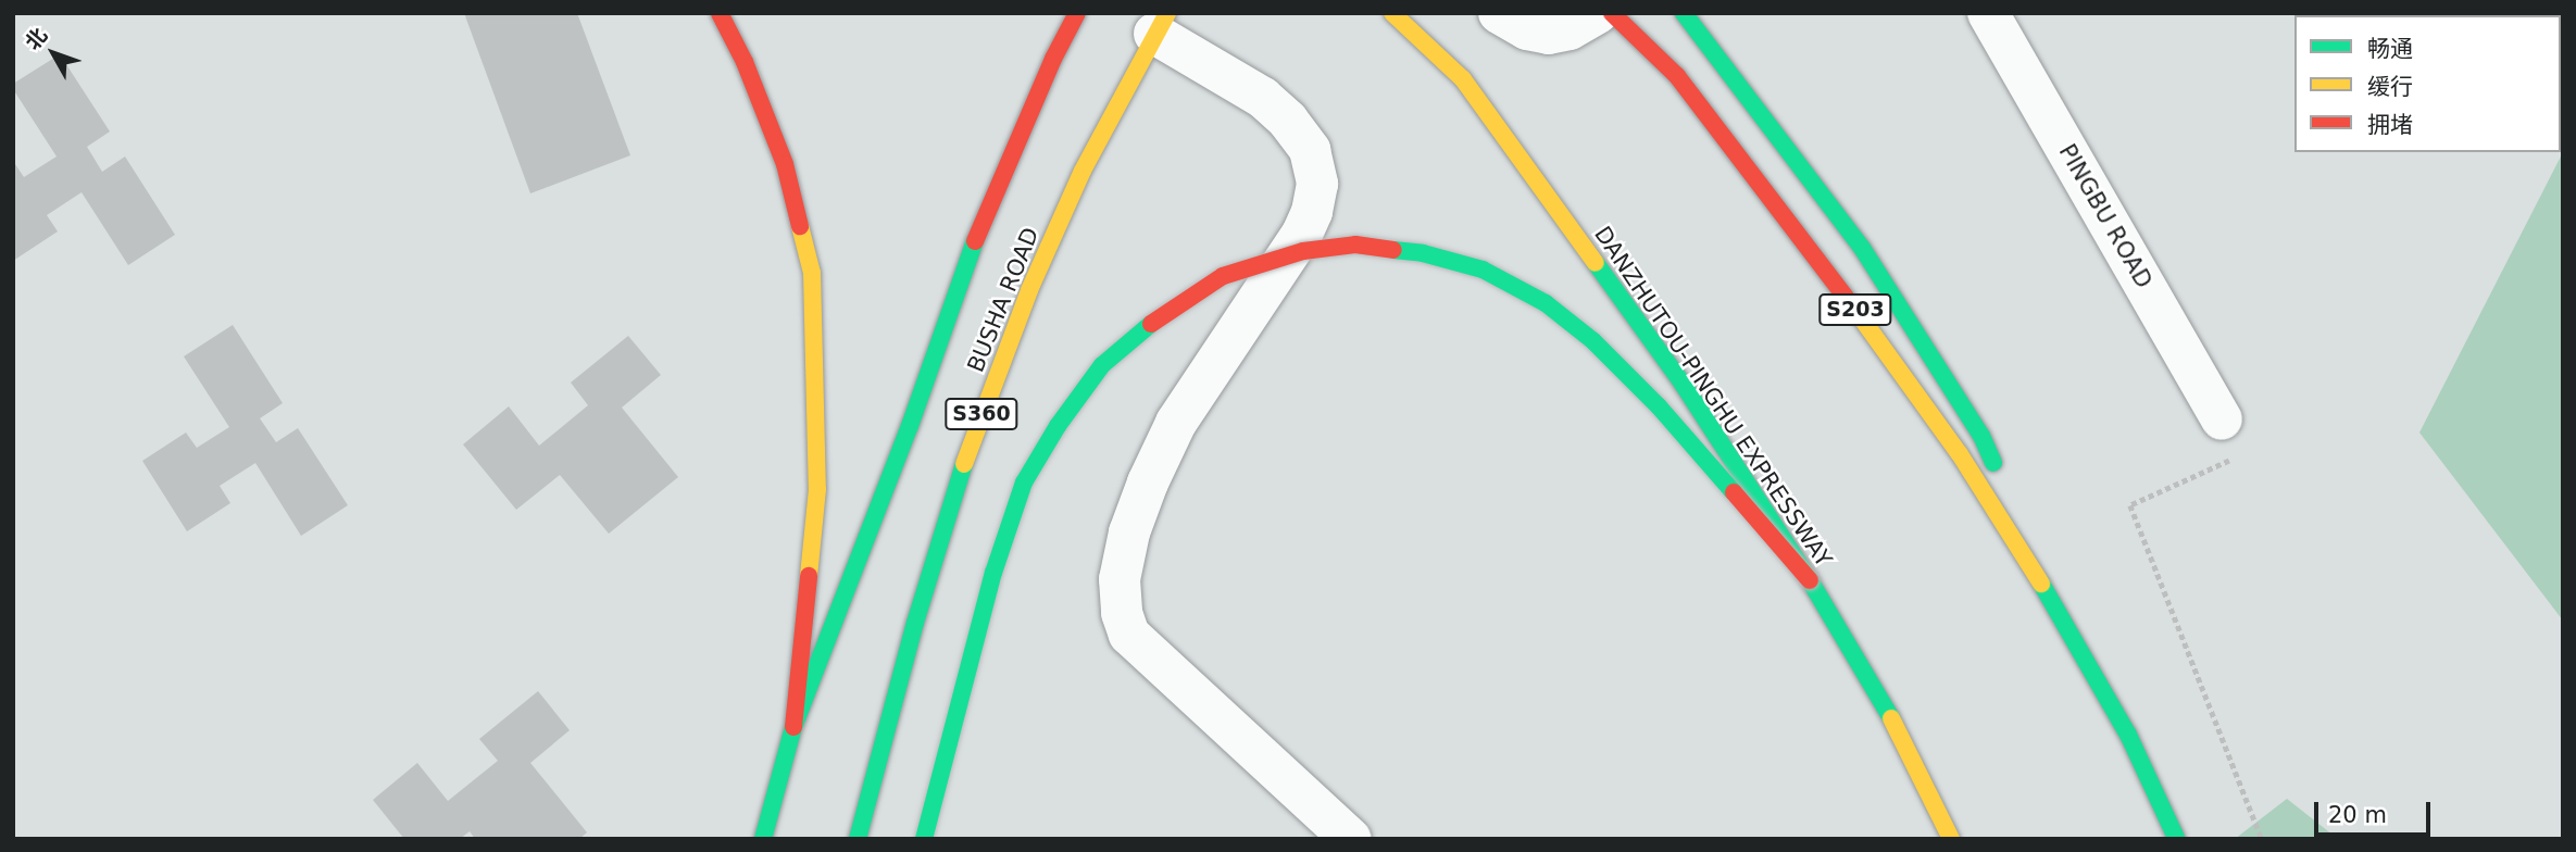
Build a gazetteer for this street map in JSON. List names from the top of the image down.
{
  "streets": {
    "main road": [
      "BUSHA ROAD",
      "S203",
      "DANZHUTOU-PINGHU EXPRESSWAY",
      "S360"
    ],
    "street": ["PINGBU ROAD"]
  },
  "legend": ["畅通", "缓行", "拥堵"],
  "scale_bar": "20 m",
  "north": "top left"
}
